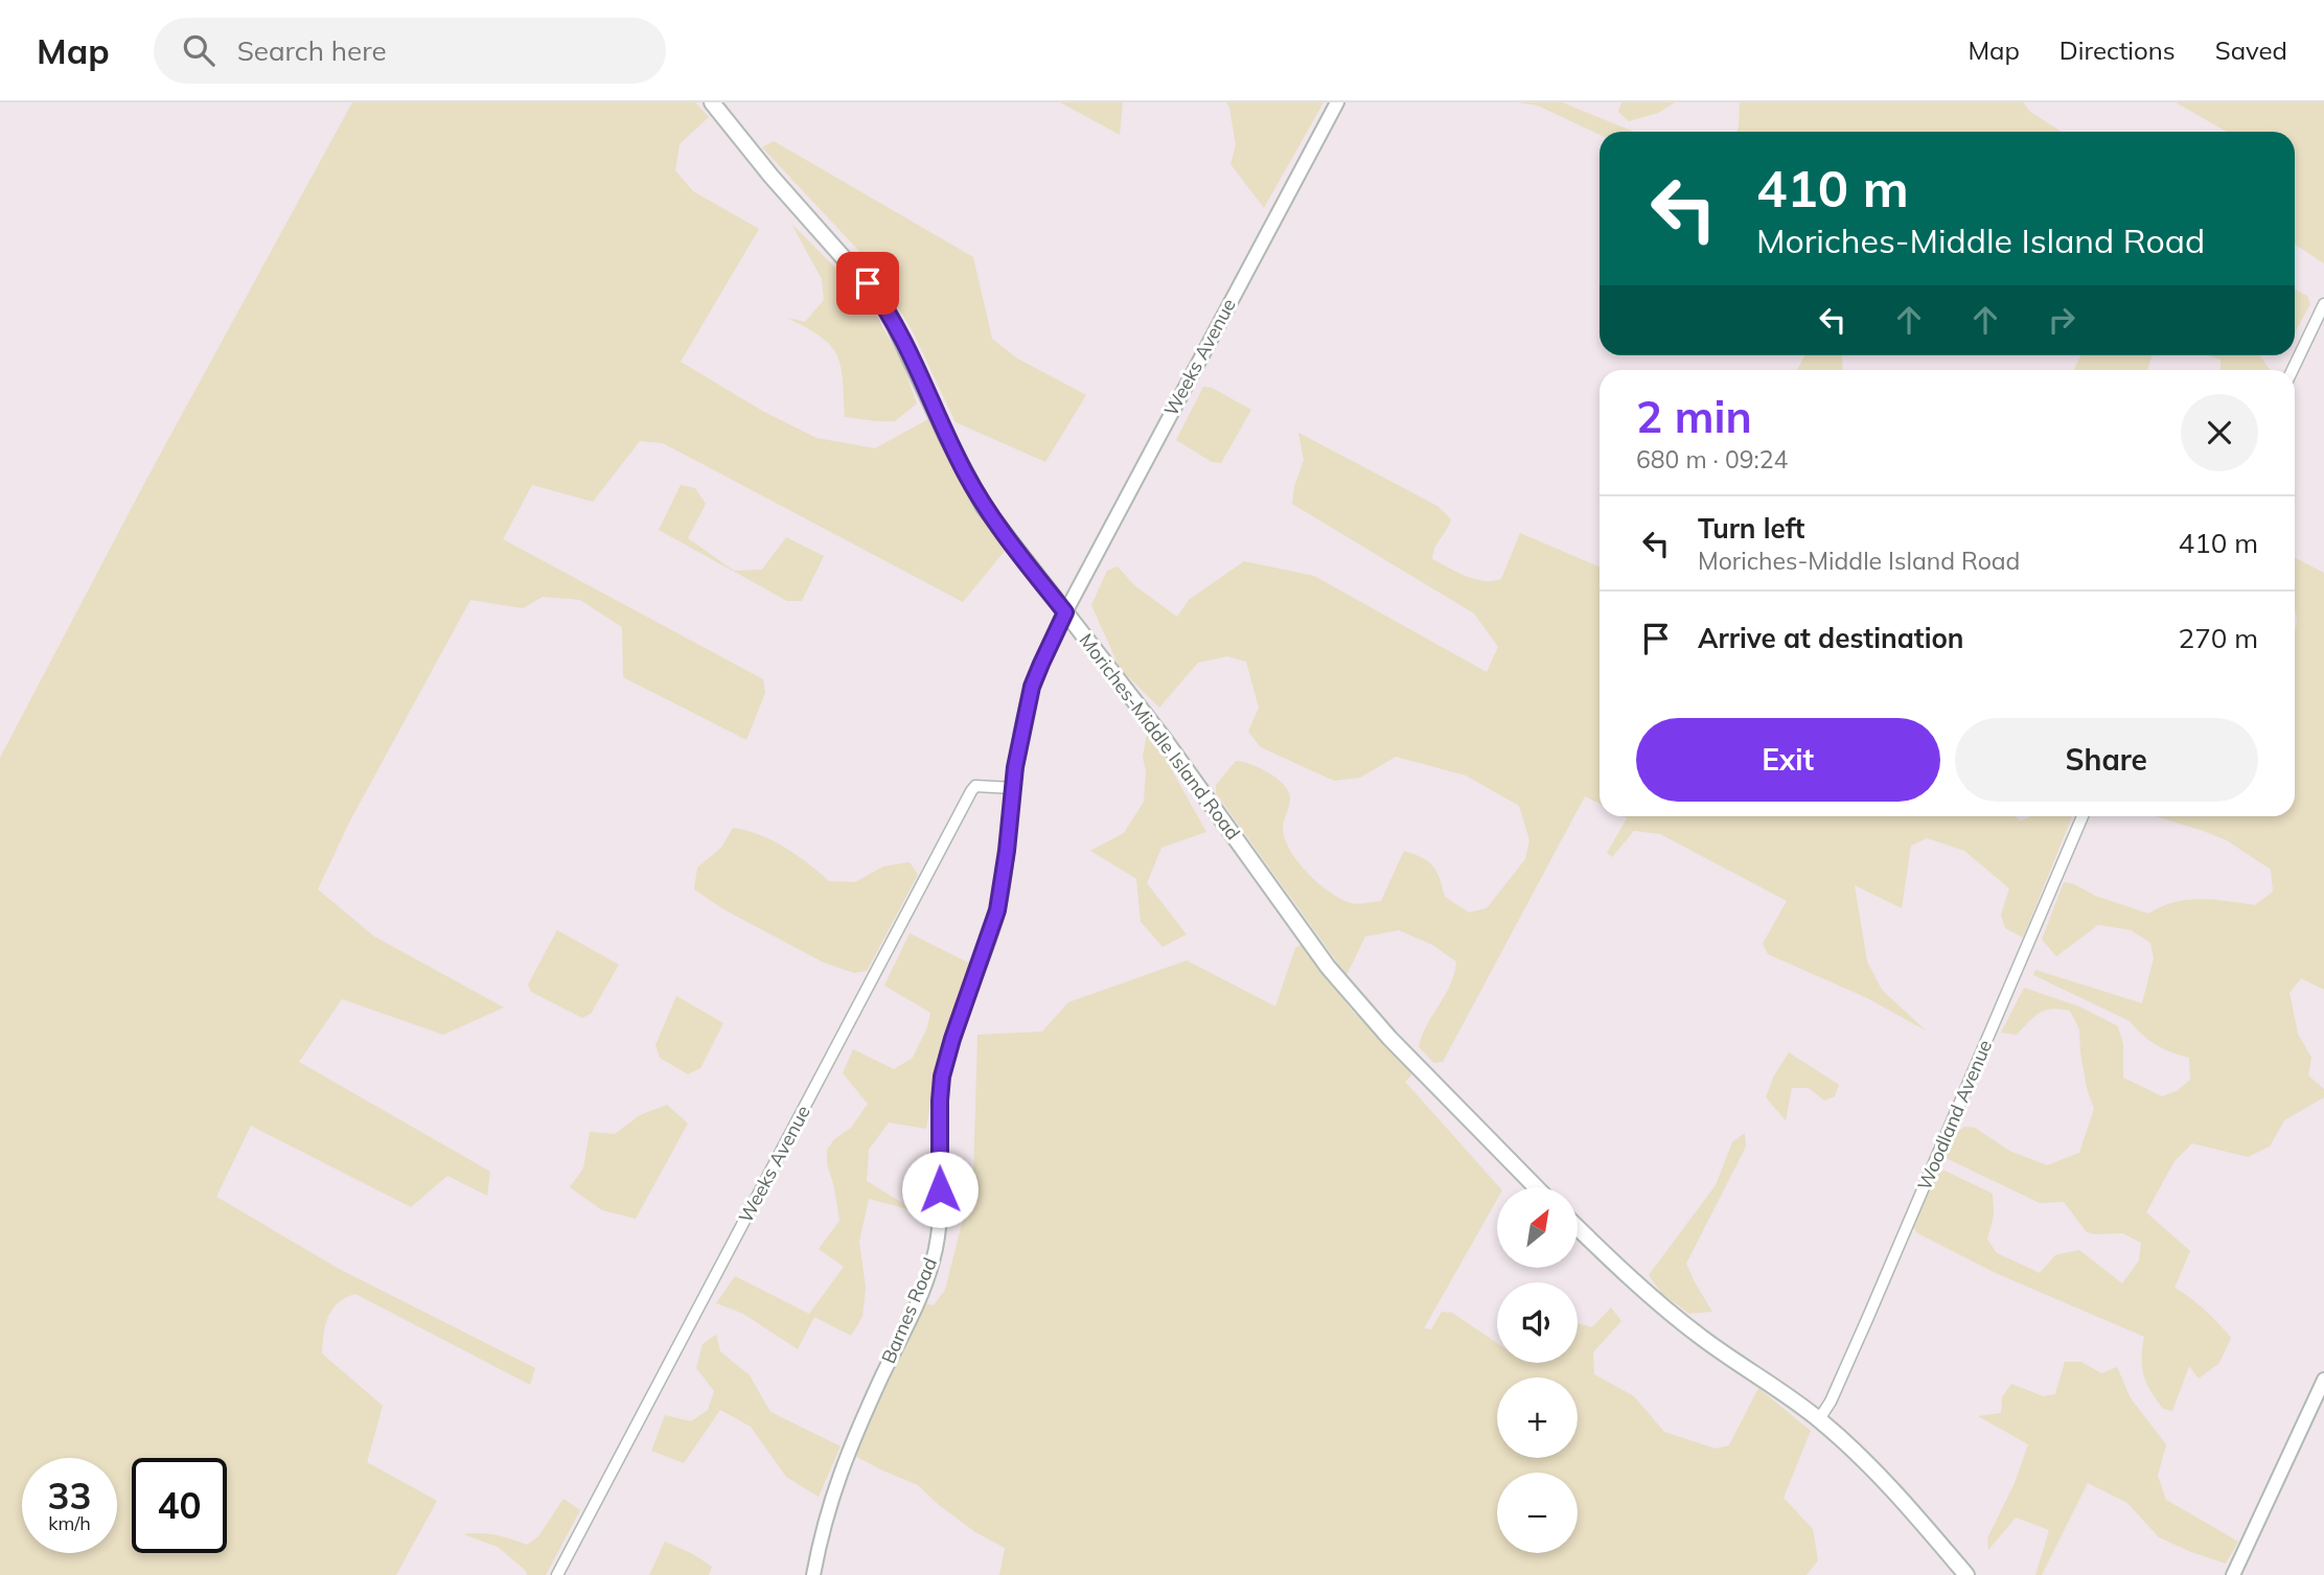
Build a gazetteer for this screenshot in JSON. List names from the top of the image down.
{
  "streets": {
    "main road": ["Moriches-Middle Island Road"],
    "street": ["Weeks Avenue", "Woodland Avenue", "Barnes Road"]
  },
  "crossings": [
    ["Weeks Avenue", "Moriches-Middle Island Road"],
    ["Weeks Avenue", "Barnes Road"],
    ["Moriches-Middle Island Road", "Barnes Road"]
  ],
  "north": "top right",
  "page": {
    "header": "Map",
    "search": "Search here",
    "nav": ["Map", "Directions", "Saved"],
    "turn": ["410 m", "Moriches-Middle Island Road"],
    "heading": ["2 min", "680 m · 09:24"],
    "list": [
      {
        "name": "Turn left",
        "note": "Moriches-Middle Island Road",
        "value": "410 m"
      },
      {
        "name": "Arrive at destination",
        "value": "270 m"
      }
    ],
    "buttons": ["Exit", "Share"],
    "map_buttons": ["+", "−"],
    "speed": "33 km/h",
    "limit": "40"
  }
}
